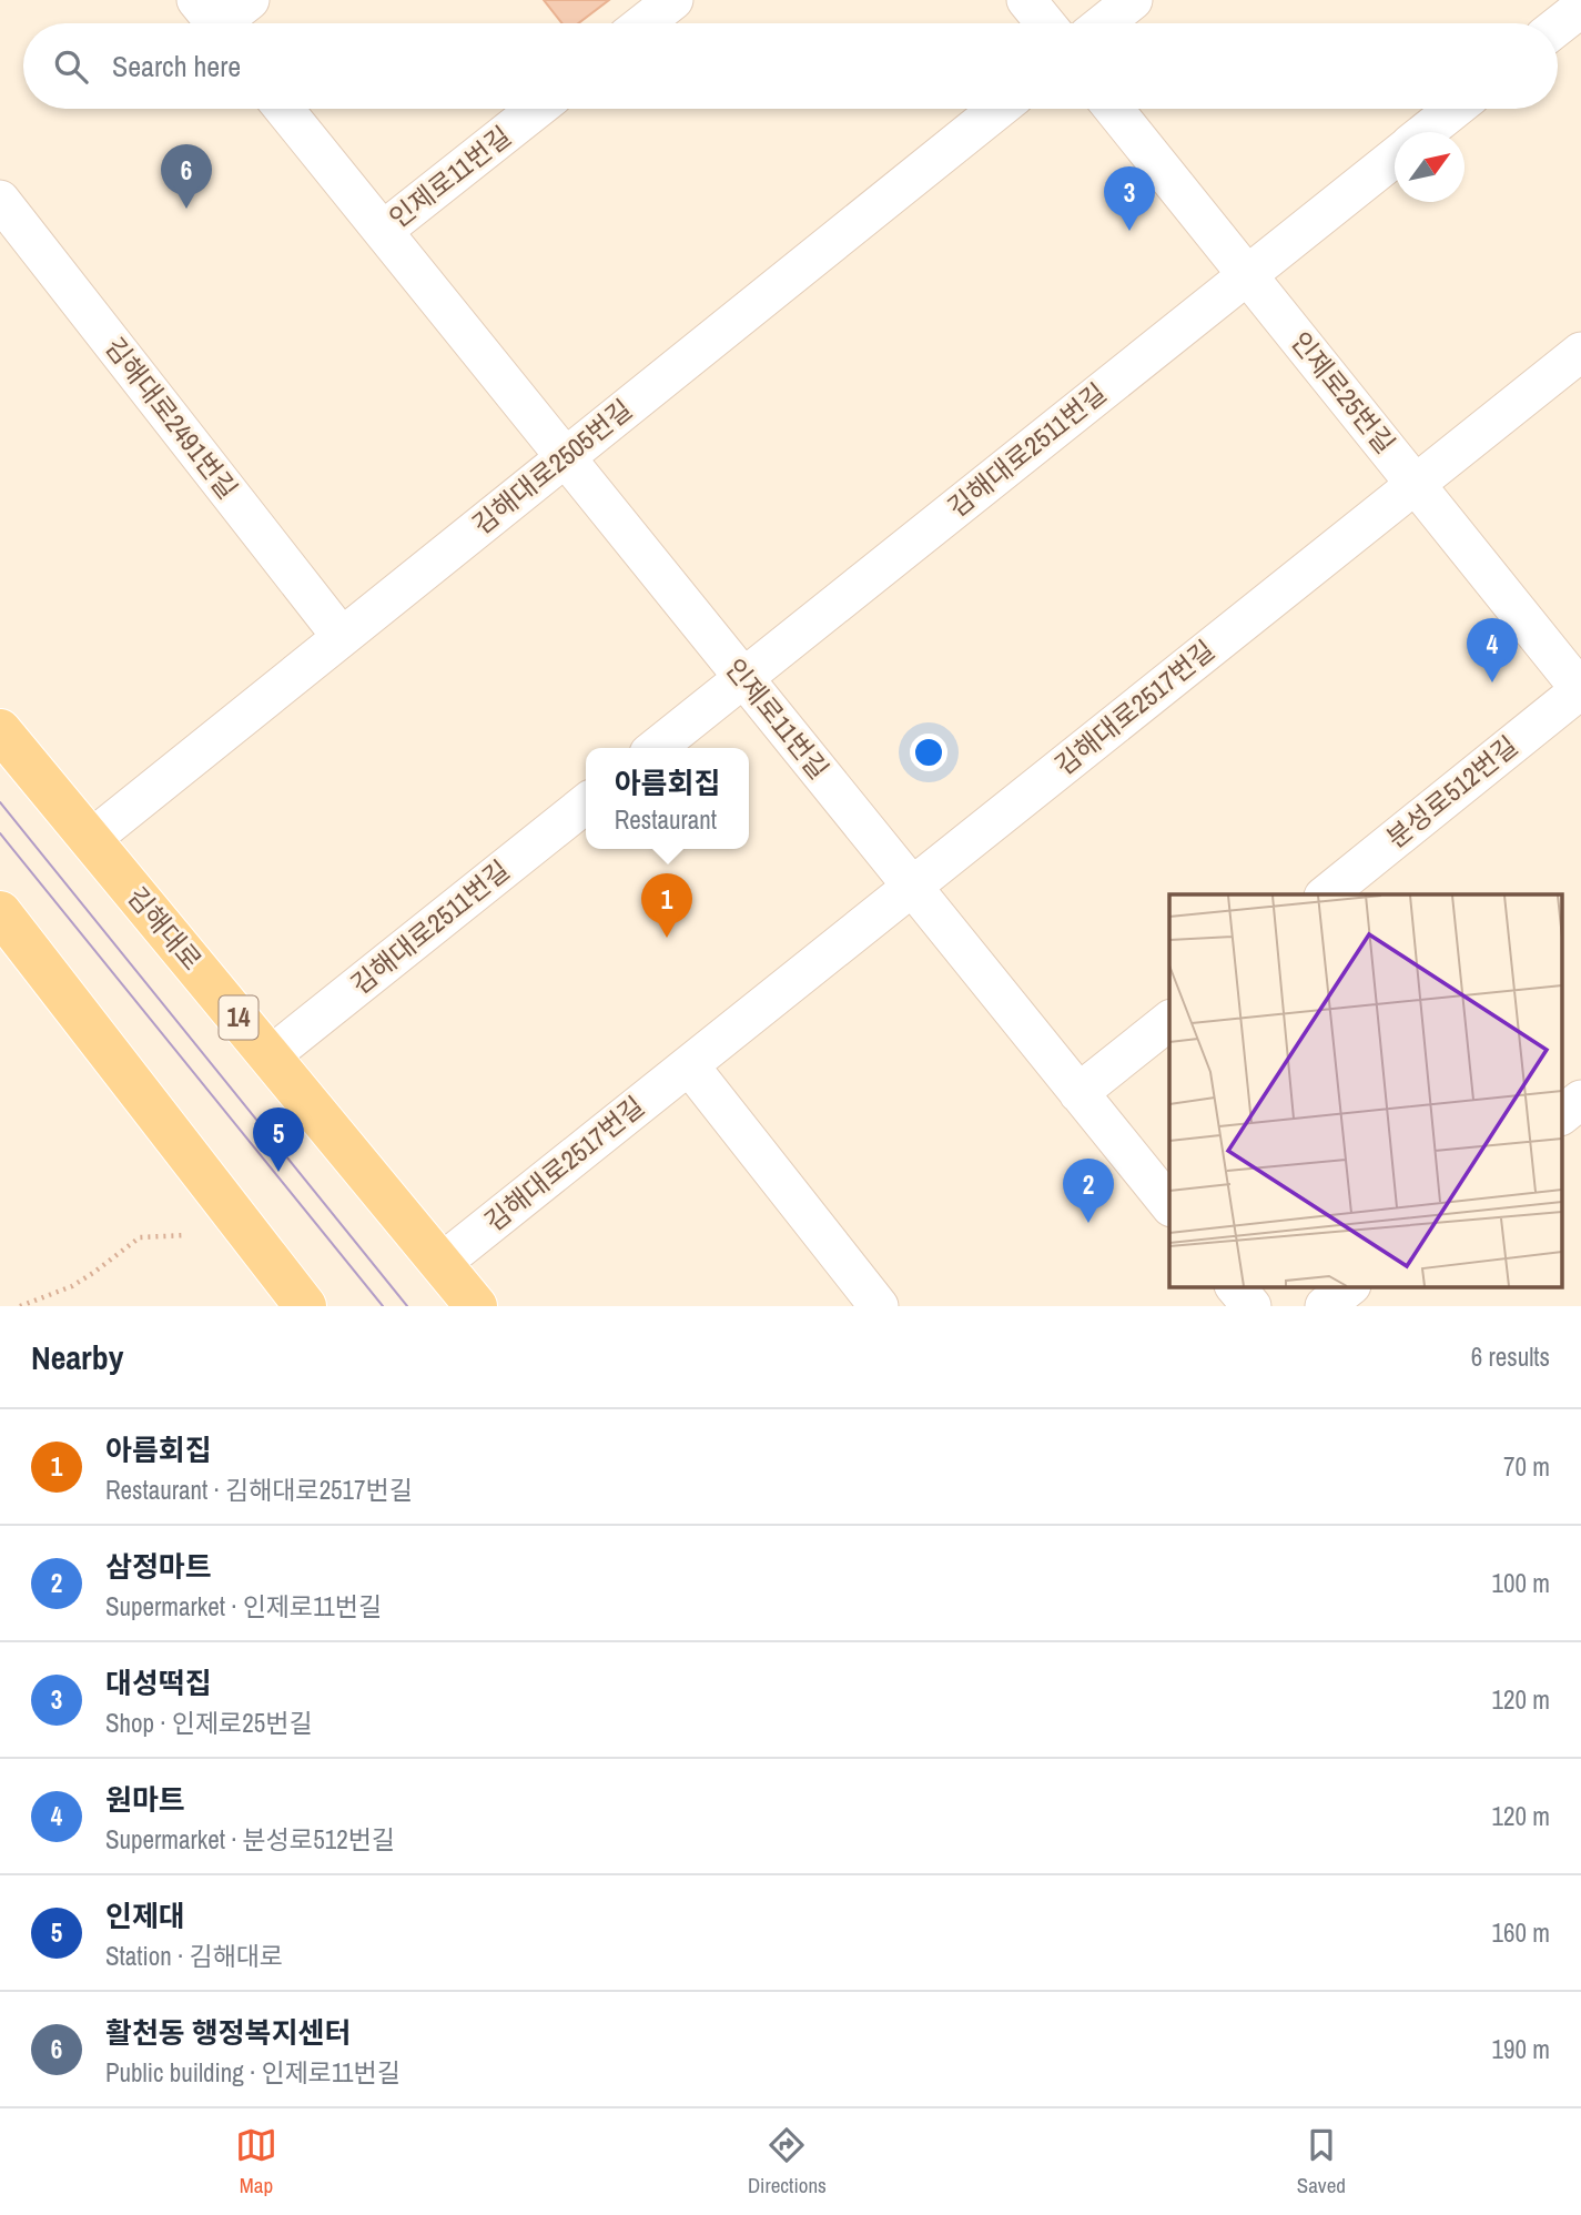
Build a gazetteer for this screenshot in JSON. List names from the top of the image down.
{
  "streets": {
    "main road": ["김해대로", "14"],
    "street": [
      "인제로11번길",
      "인제로25번길",
      "김해대로2491번길",
      "김해대로2511번길",
      "김해대로2505번길",
      "김해대로2517번길",
      "분성로512번길"
    ]
  },
  "crossings": [
    ["인제로11번길", "김해대로2511번길"],
    ["인제로11번길", "김해대로2505번길"],
    ["인제로11번길", "김해대로2517번길"],
    ["인제로25번길", "김해대로2511번길"],
    ["인제로25번길", "김해대로2517번길"],
    ["인제로25번길", "분성로512번길"],
    ["김해대로2491번길", "김해대로2505번길"],
    ["김해대로2511번길", "김해대로"],
    ["김해대로2505번길", "김해대로"],
    ["김해대로2517번길", "김해대로"]
  ],
  "north": "top right",
  "page": {
    "search": "Search here",
    "pins": [
      "6",
      "3",
      "4",
      "1",
      "5",
      "2"
    ],
    "popup": ["아름회집", "Restaurant"],
    "heading": ["Nearby", "6 results"],
    "list": [
      {
        "mark": "1",
        "name": "아름회집",
        "note": "Restaurant · 김해대로2517번길",
        "value": "70 m"
      },
      {
        "mark": "2",
        "name": "삼정마트",
        "note": "Supermarket · 인제로11번길",
        "value": "100 m"
      },
      {
        "mark": "3",
        "name": "대성떡집",
        "note": "Shop · 인제로25번길",
        "value": "120 m"
      },
      {
        "mark": "4",
        "name": "원마트",
        "note": "Supermarket · 분성로512번길",
        "value": "120 m"
      },
      {
        "mark": "5",
        "name": "인제대",
        "note": "Station · 김해대로",
        "value": "160 m"
      },
      {
        "mark": "6",
        "name": "활천동 행정복지센터",
        "note": "Public building · 인제로11번길",
        "value": "190 m"
      }
    ],
    "nav": ["Map", "Directions", "Saved"]
  }
}
